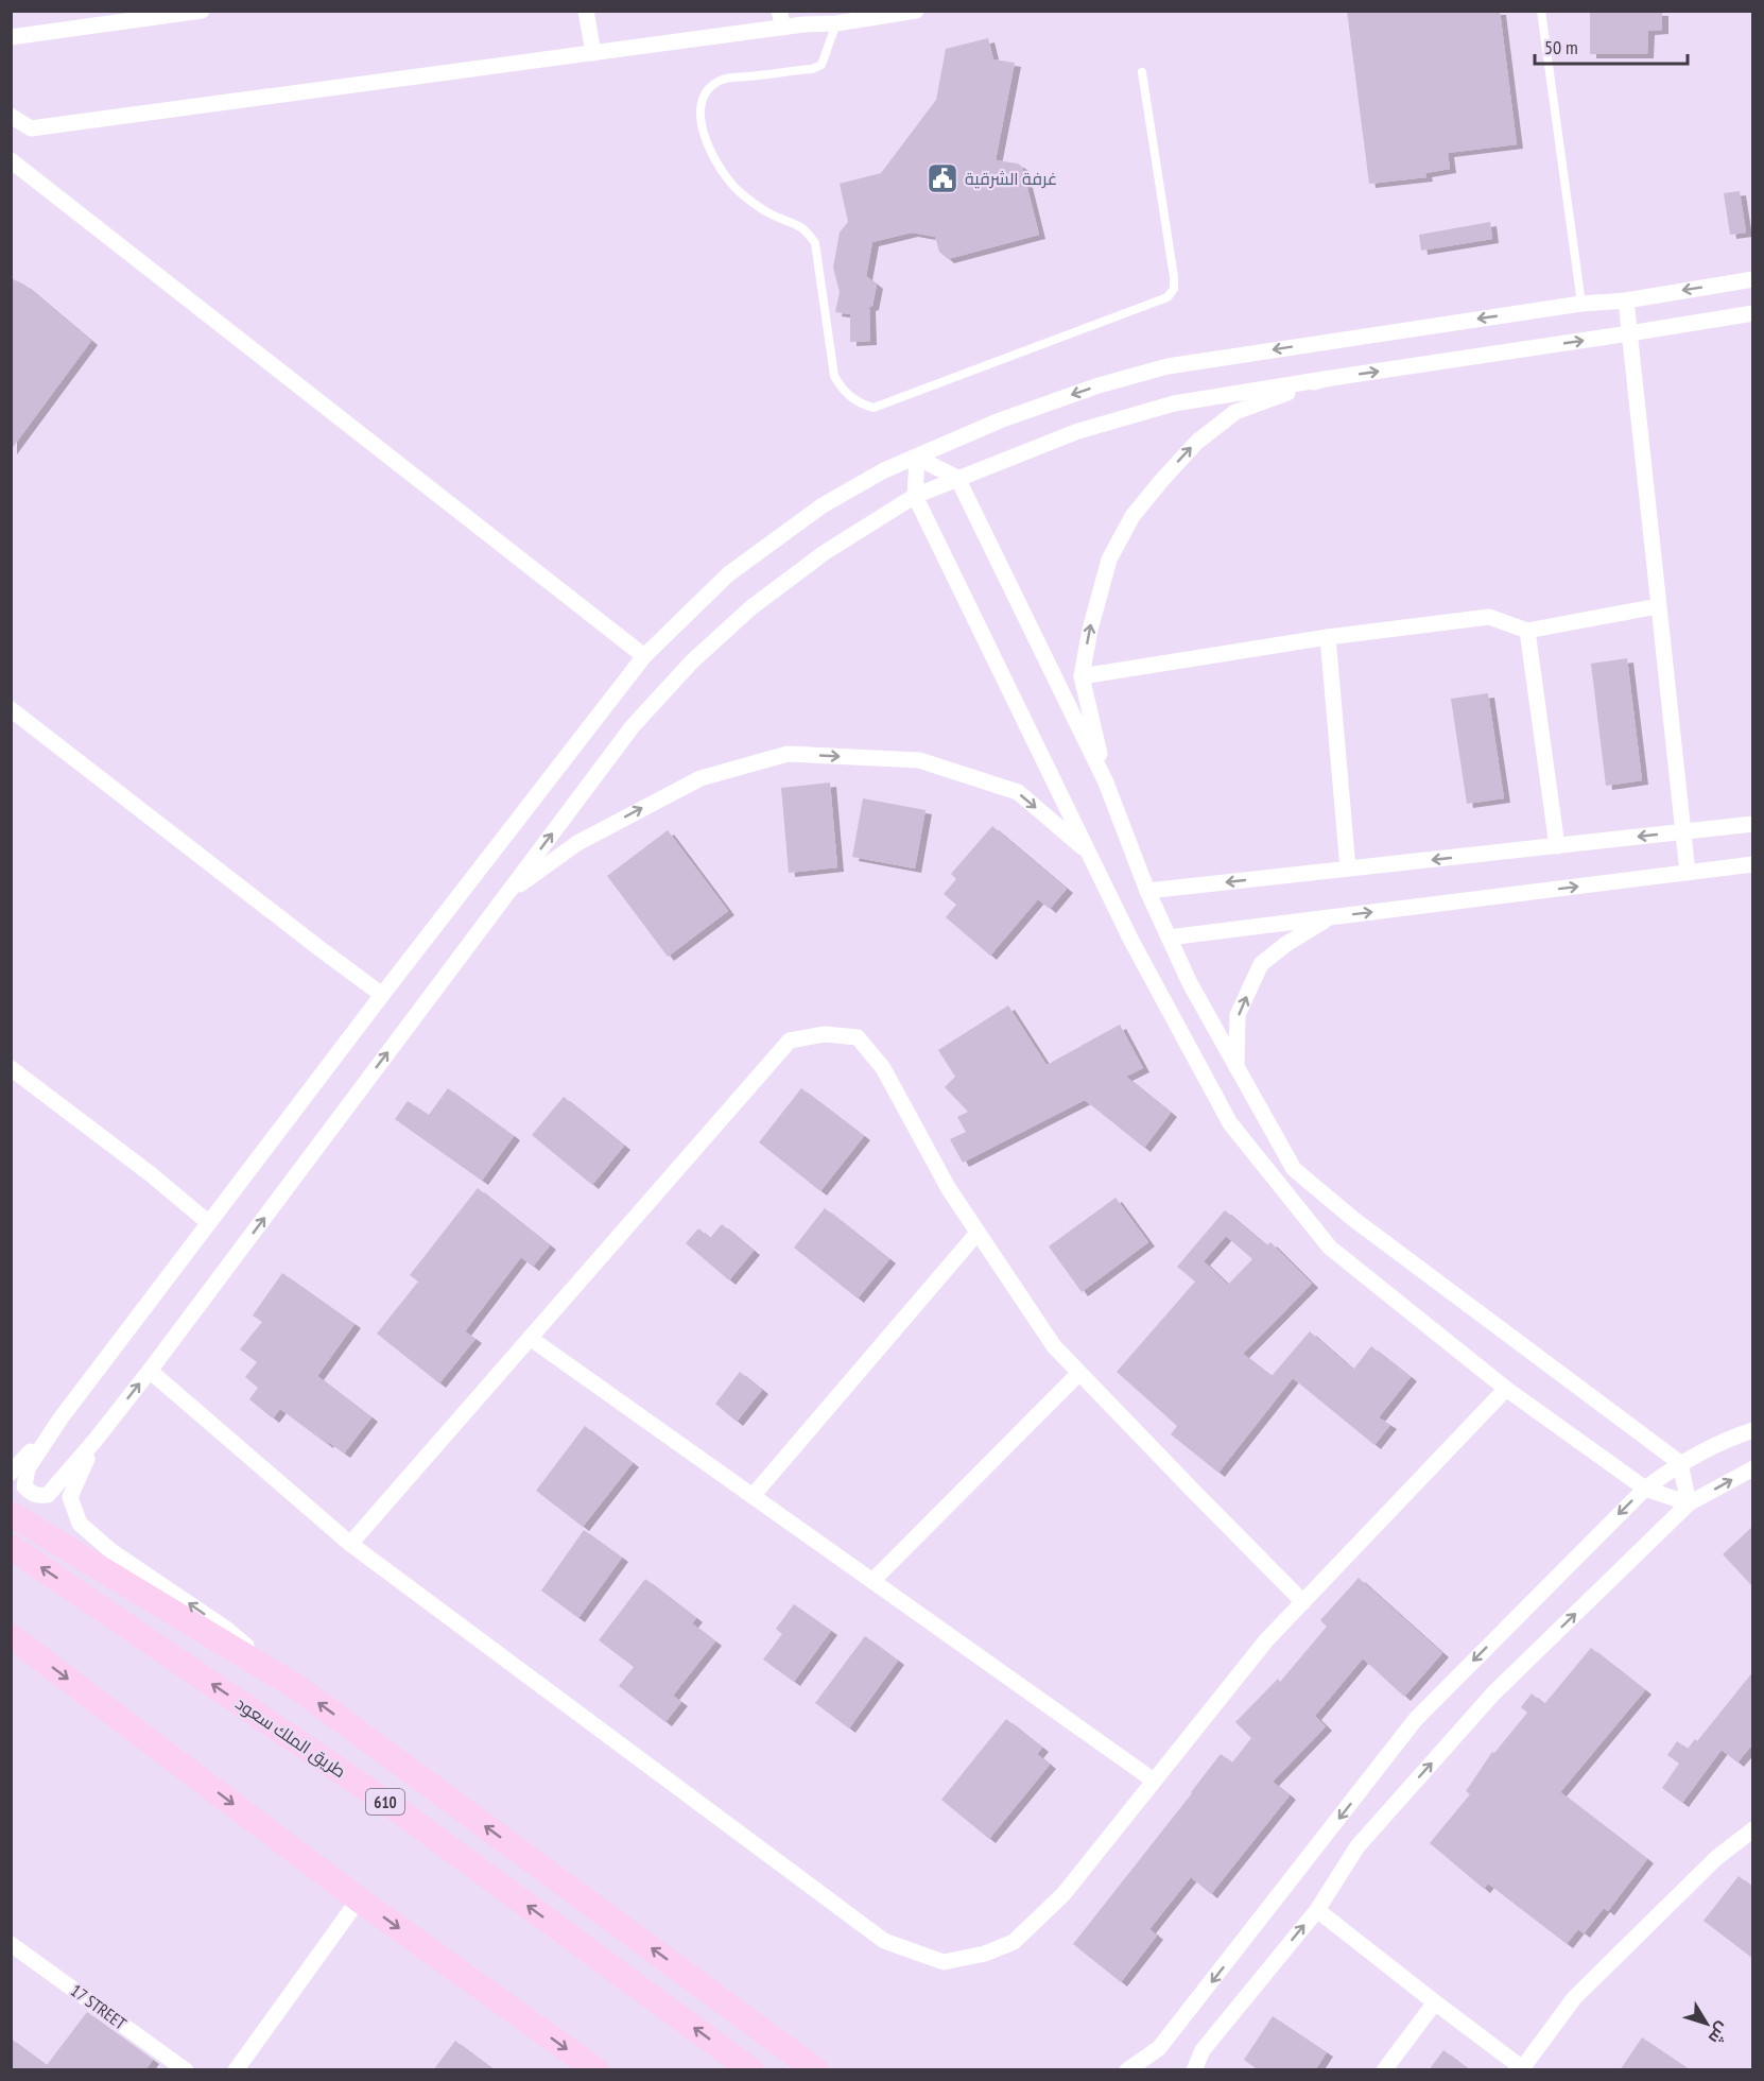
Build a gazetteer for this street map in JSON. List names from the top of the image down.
{
  "streets": {
    "main road": ["طريق الملك سعود", "610"],
    "street": ["17 STREET"]
  },
  "places": {
    "public building": ["غرفة الشرقية"]
  },
  "scale_bar": "50 m",
  "north": "bottom right"
}
